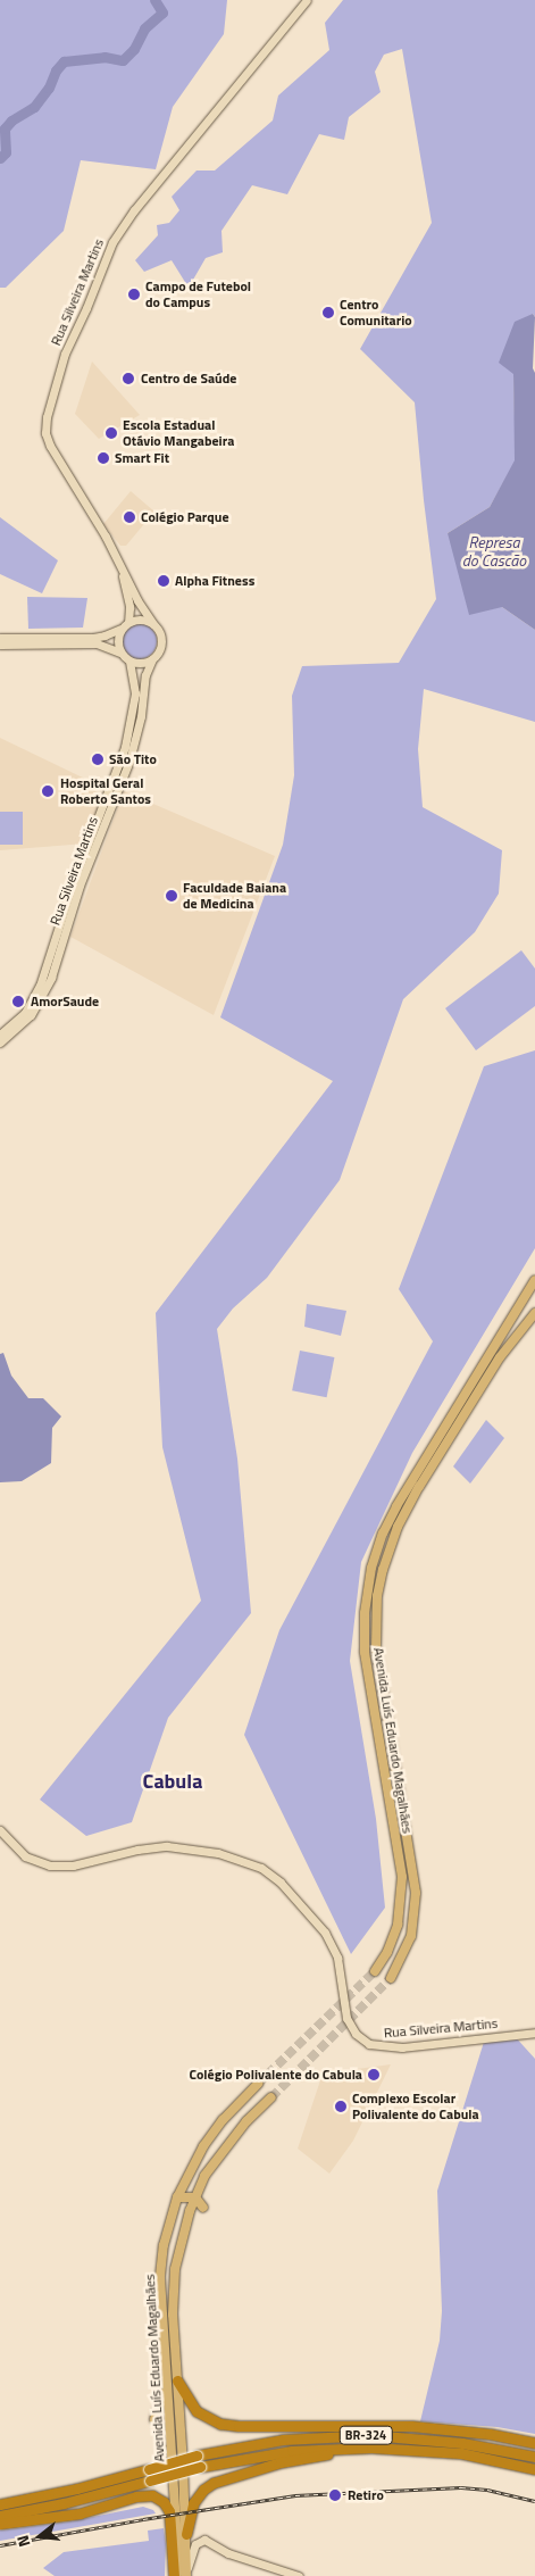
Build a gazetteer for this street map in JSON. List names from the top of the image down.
{
  "streets": {
    "highway": ["BR-324"],
    "main road": ["Rua Silveira Martins", "Avenida Luís Eduardo Magalhães"]
  },
  "districts": ["Cabula"],
  "water": ["Represa do Cascão"],
  "places": [
    "Campo de Futebol do Campus",
    "Centro Comunitario",
    "Centro de Saúde",
    "Escola Estadual Otávio Mangabeira",
    "Smart Fit",
    "Colégio Parque",
    "Alpha Fitness",
    "São Tito",
    "Hospital Geral Roberto Santos",
    "Faculdade Baiana de Medicina",
    "AmorSaude",
    "Colégio Polivalente do Cabula",
    "Complexo Escolar Polivalente do Cabula",
    "Retiro"
  ],
  "north": "left"
}
